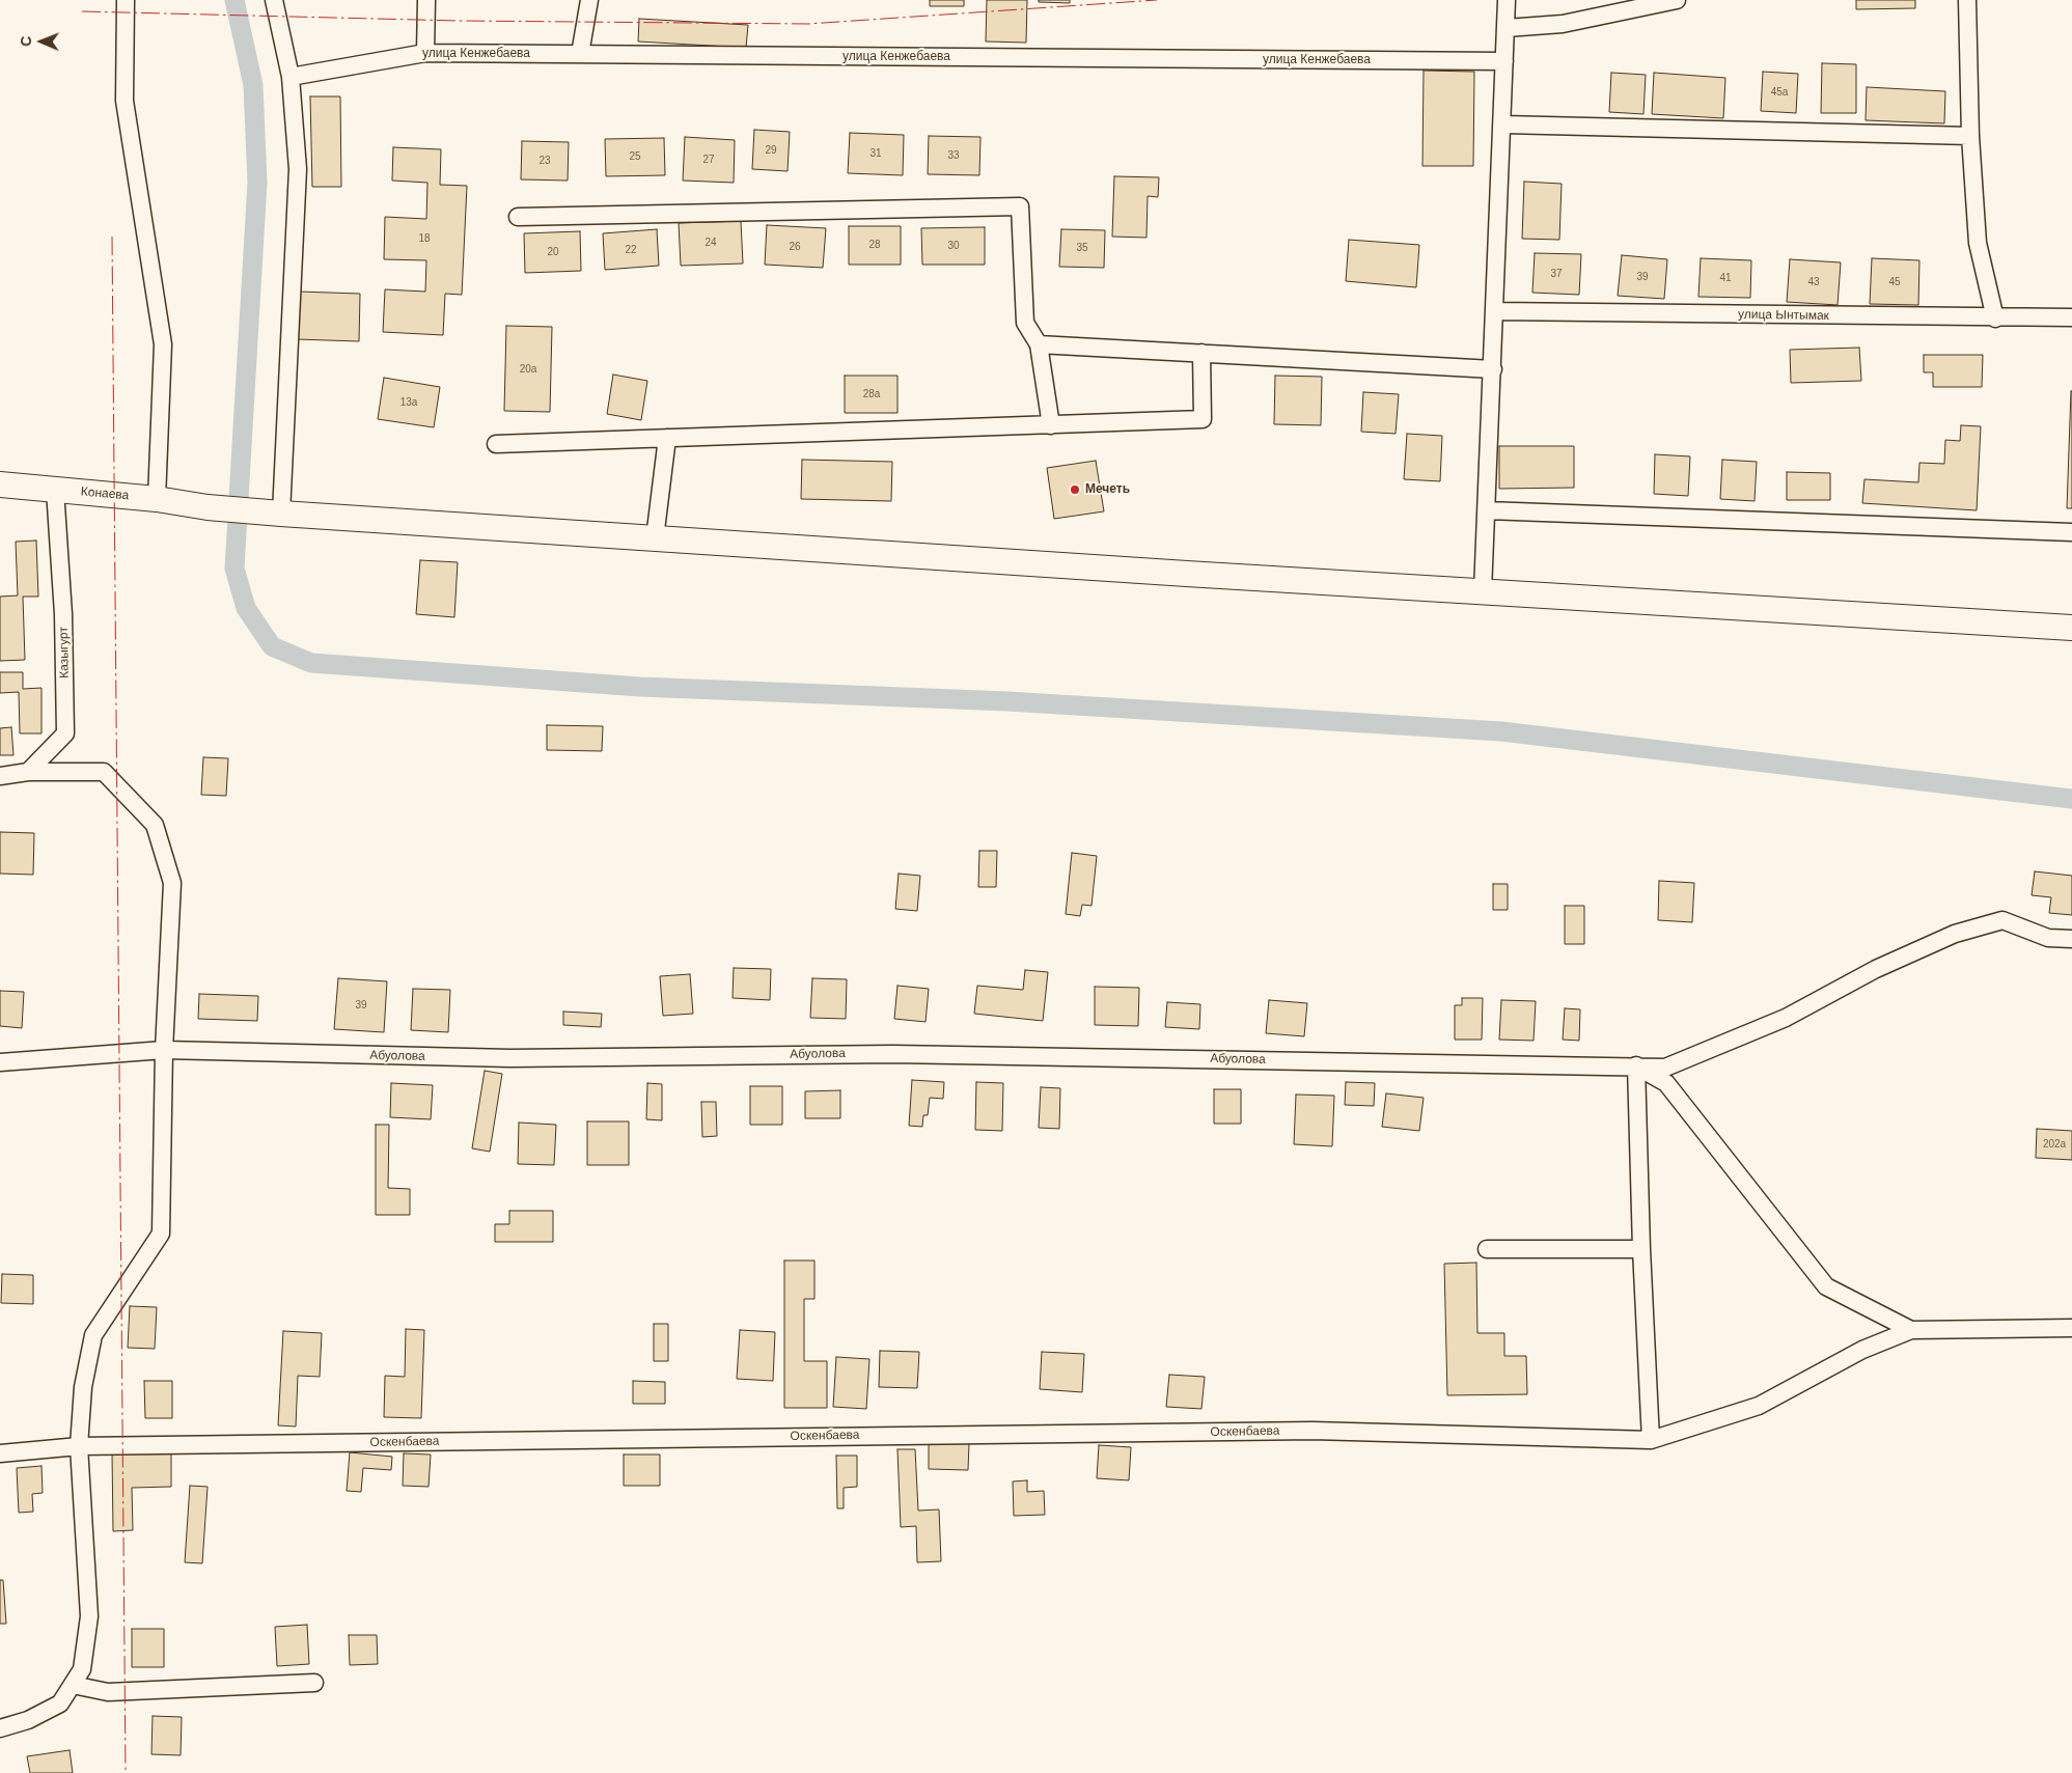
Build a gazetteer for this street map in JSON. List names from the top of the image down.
{
  "streets": {
    "main road": ["Конаева"],
    "street": [
      "улица Кенжебаева",
      "улица Ынтымак",
      "Казыгурт",
      "Абуолова",
      "Оскенбаева"
    ]
  },
  "crossings": [
    ["Конаева", "Казыгурт"]
  ],
  "places": ["Мечеть"],
  "house_numbers": [
    "45а",
    "29",
    "31",
    "33",
    "25",
    "27",
    "23",
    "18",
    "24",
    "28",
    "30",
    "26",
    "35",
    "22",
    "20",
    "37",
    "39",
    "41",
    "43",
    "45",
    "20а",
    "28а",
    "13а",
    "39",
    "202а"
  ],
  "north": "left"
}
